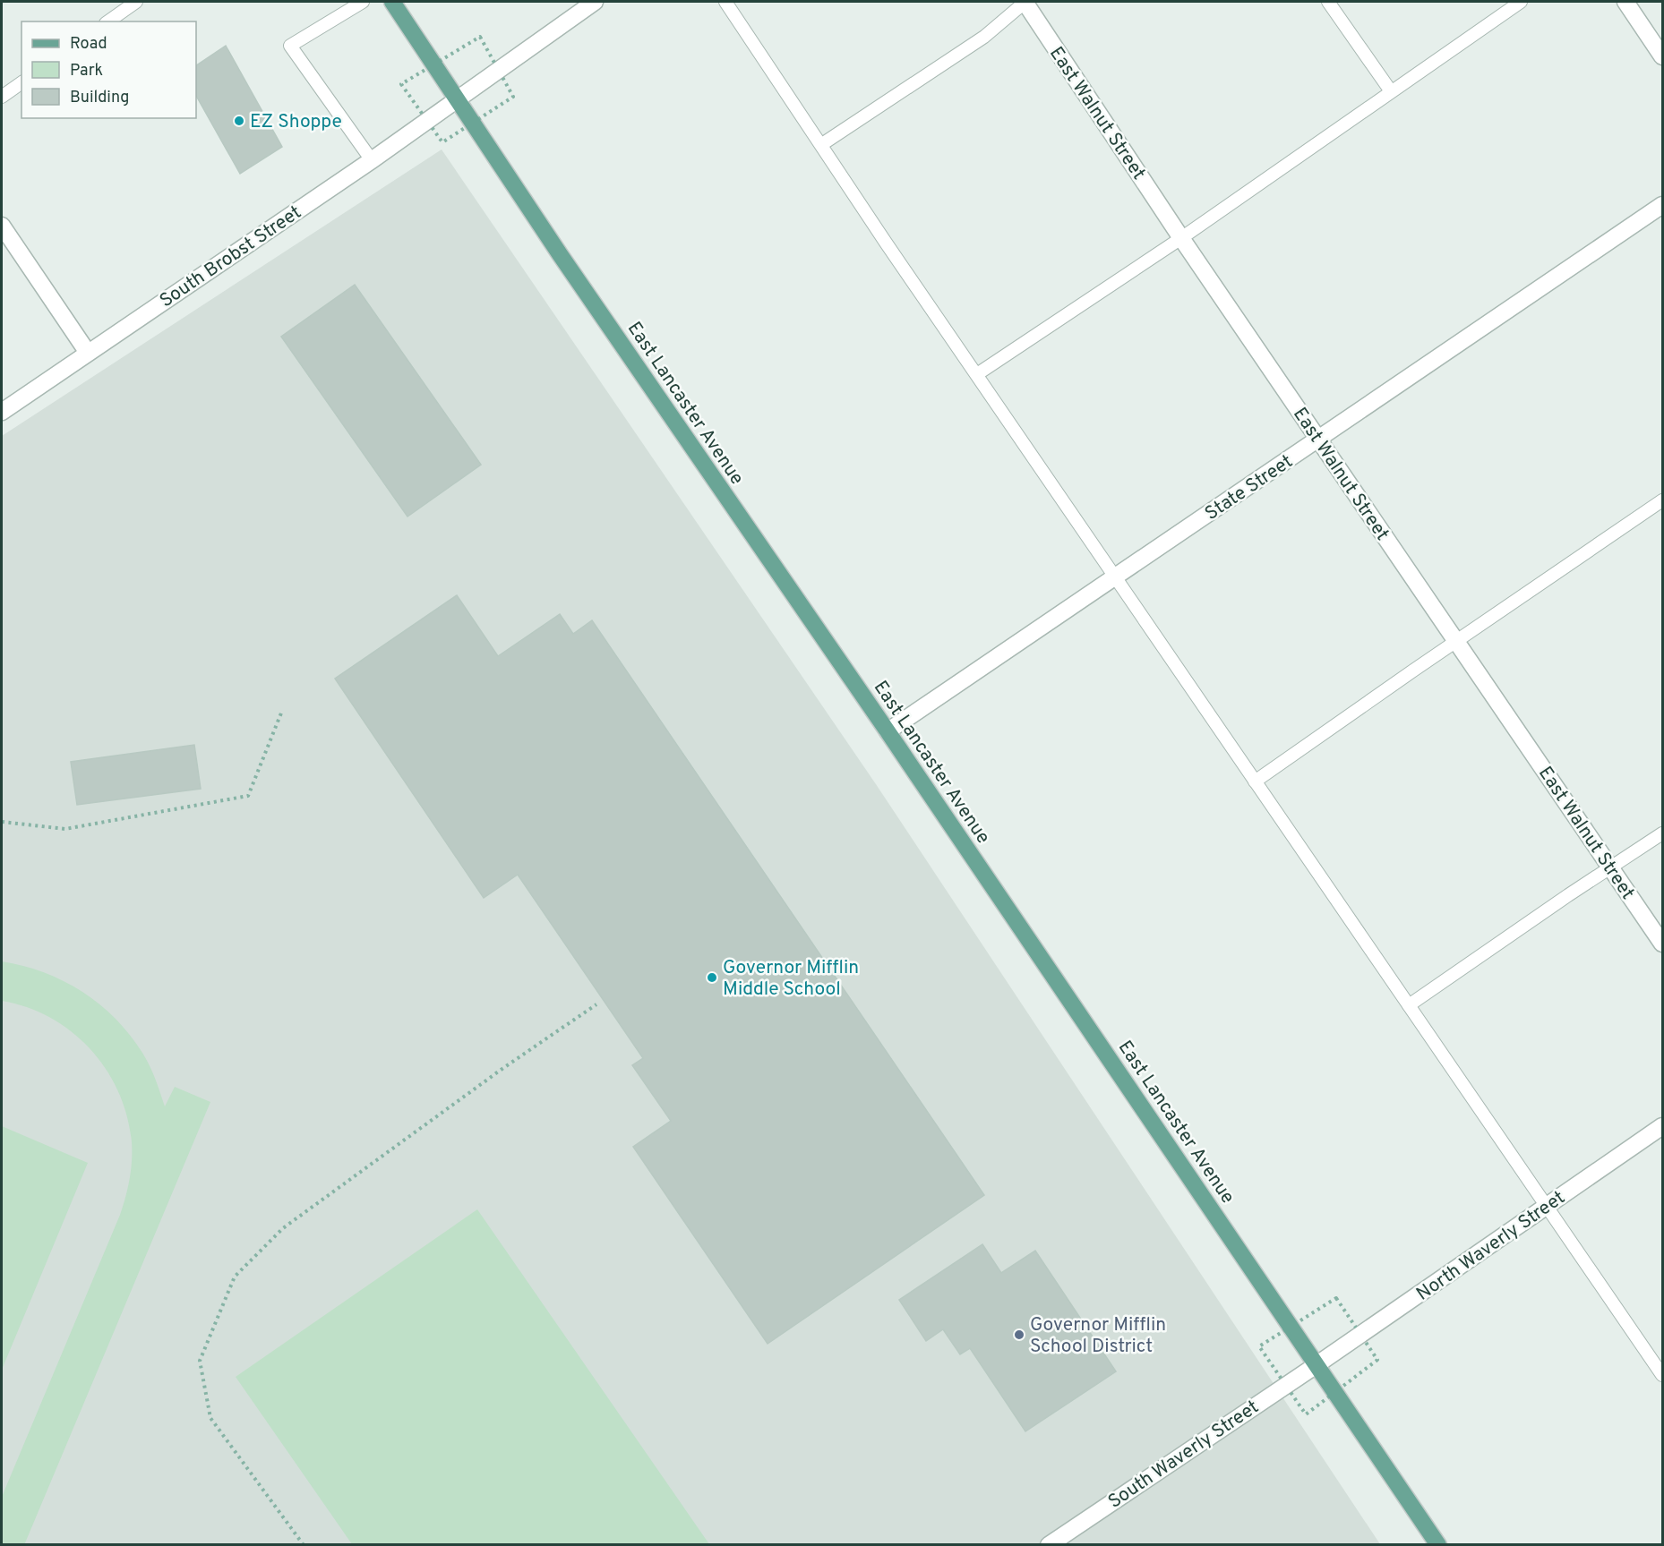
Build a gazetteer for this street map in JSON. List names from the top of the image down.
{
  "streets": {
    "main road": ["East Lancaster Avenue"],
    "street": [
      "East Walnut Street",
      "South Brobst Street",
      "State Street",
      "North Waverly Street",
      "South Waverly Street"
    ]
  },
  "crossings": [
    ["East Walnut Street", "State Street"],
    ["South Brobst Street", "East Lancaster Avenue"],
    ["East Lancaster Avenue", "State Street"],
    ["East Lancaster Avenue", "North Waverly Street"],
    ["East Lancaster Avenue", "South Waverly Street"],
    ["North Waverly Street", "South Waverly Street"]
  ],
  "places": ["EZ Shoppe", "Governor Mifflin Middle School", "Governor Mifflin School District"],
  "legend": ["Road", "Park", "Building"]
}
